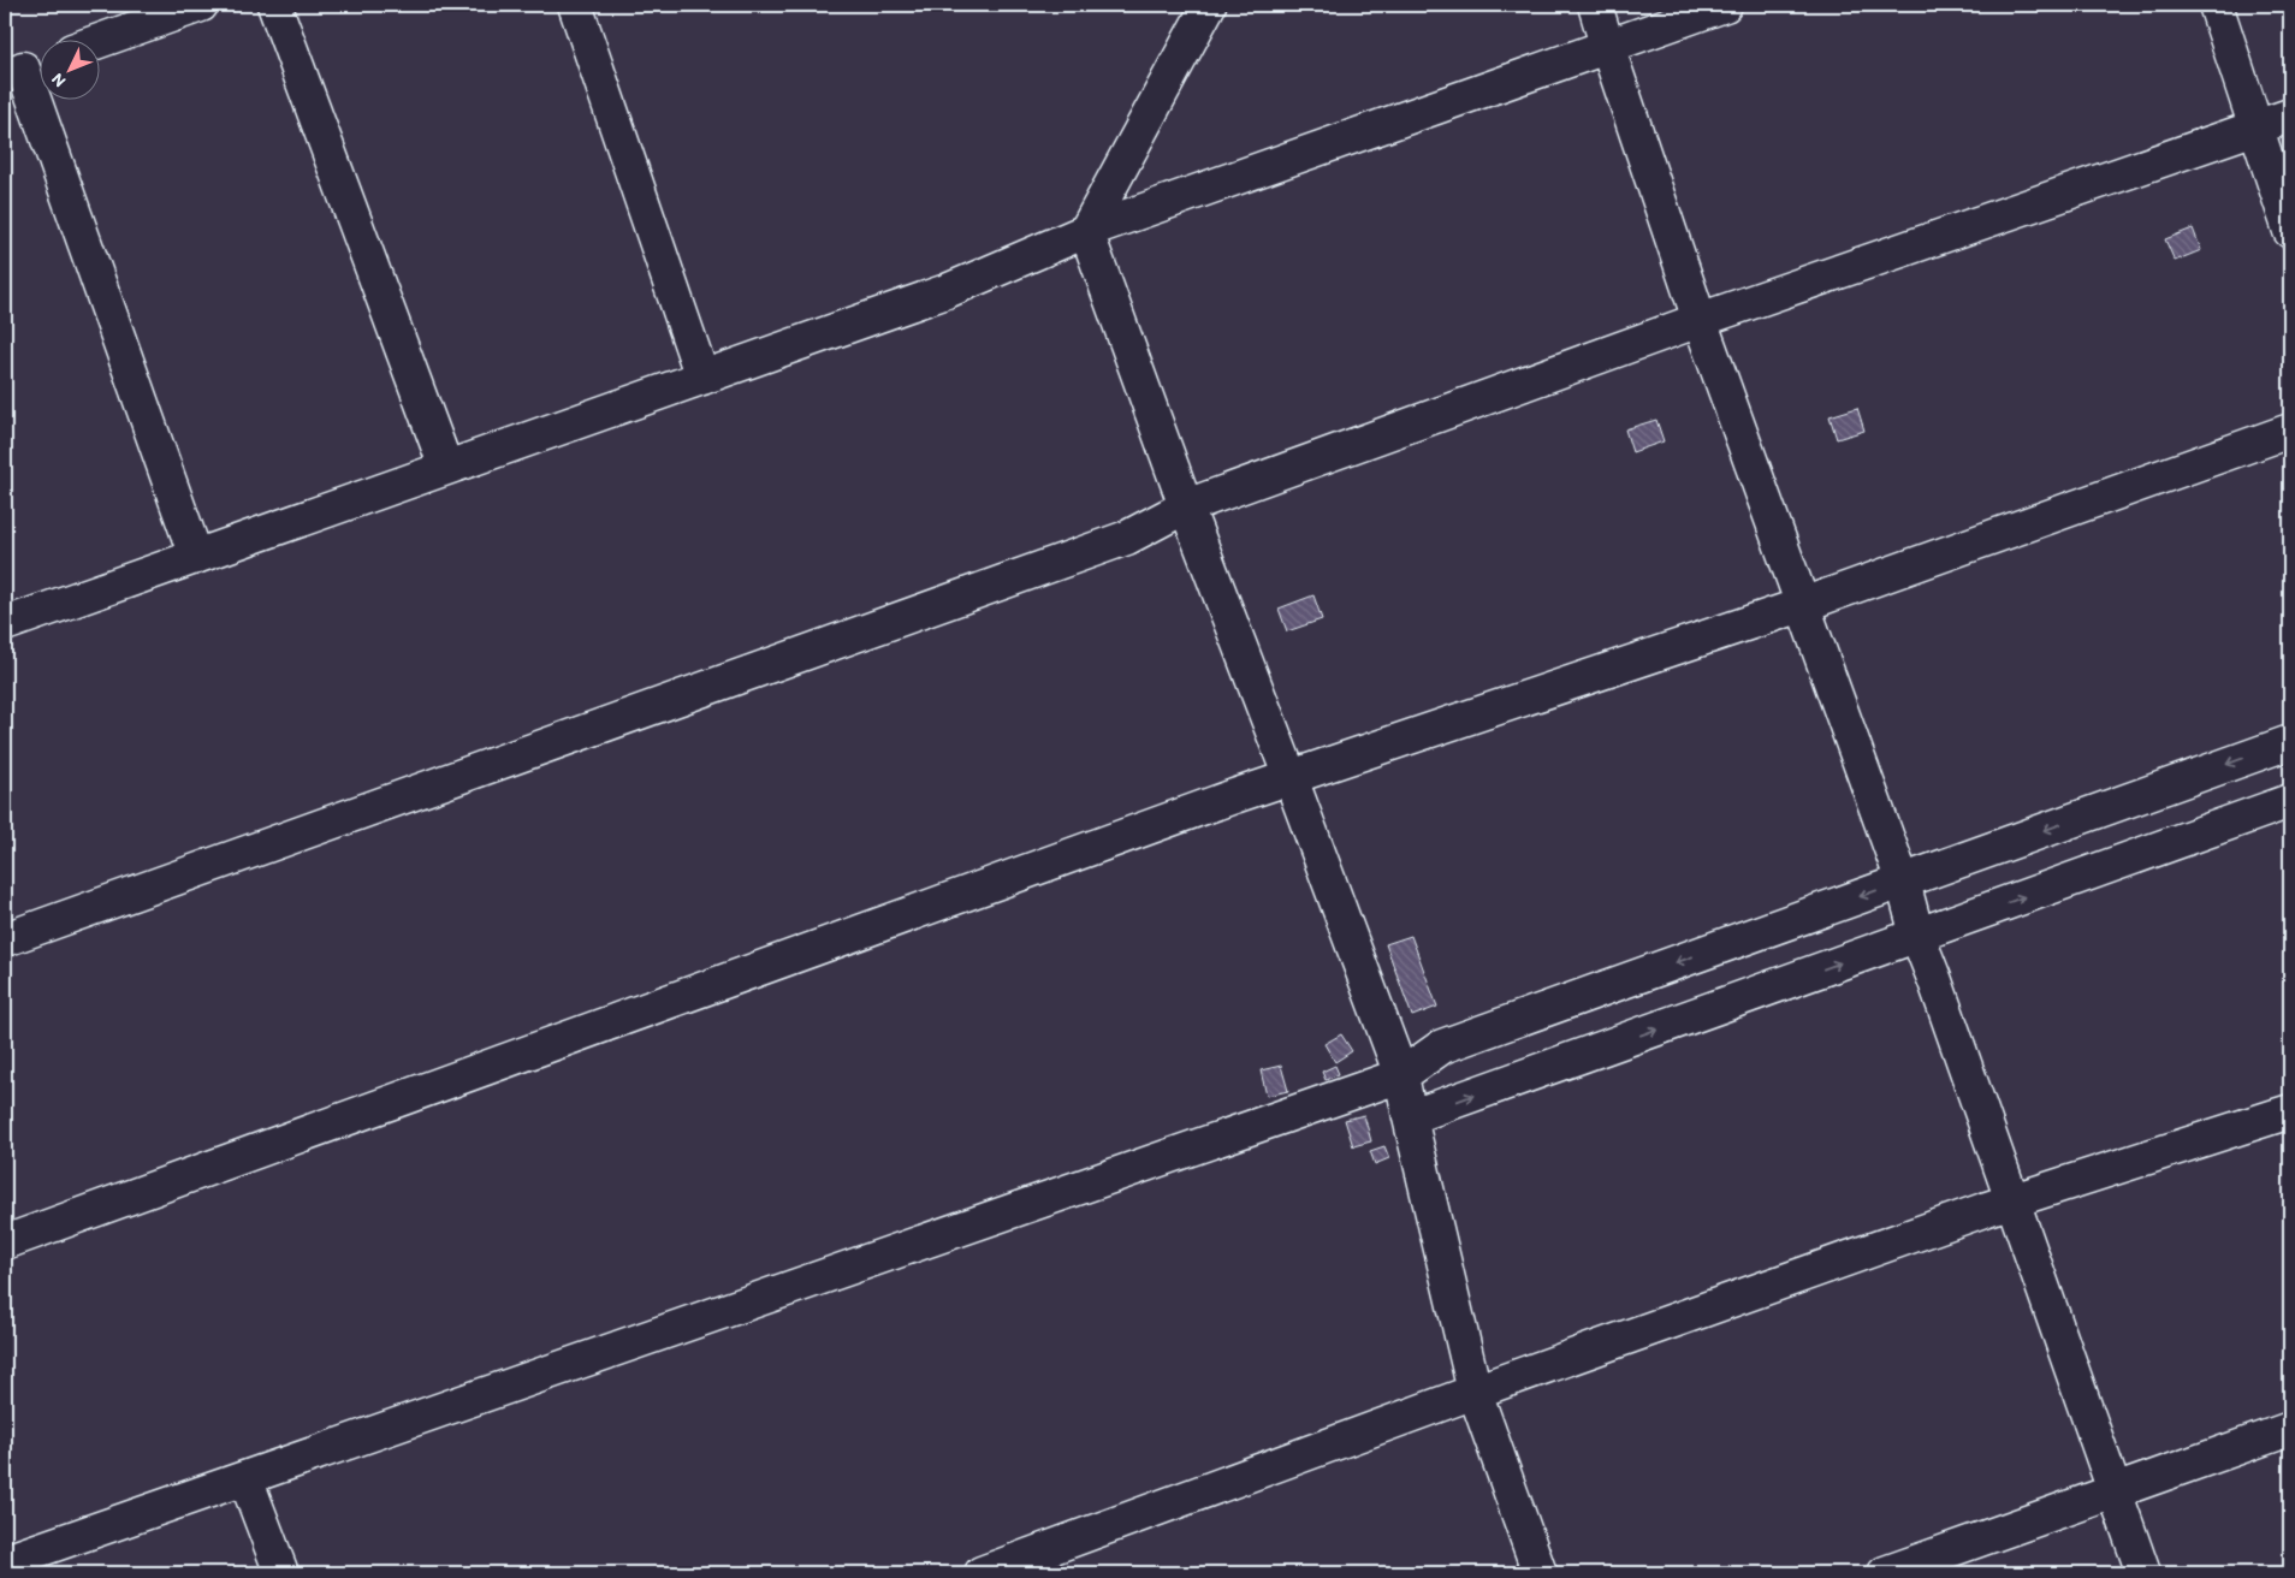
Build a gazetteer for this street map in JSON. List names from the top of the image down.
{
  "north": "bottom left"
}
